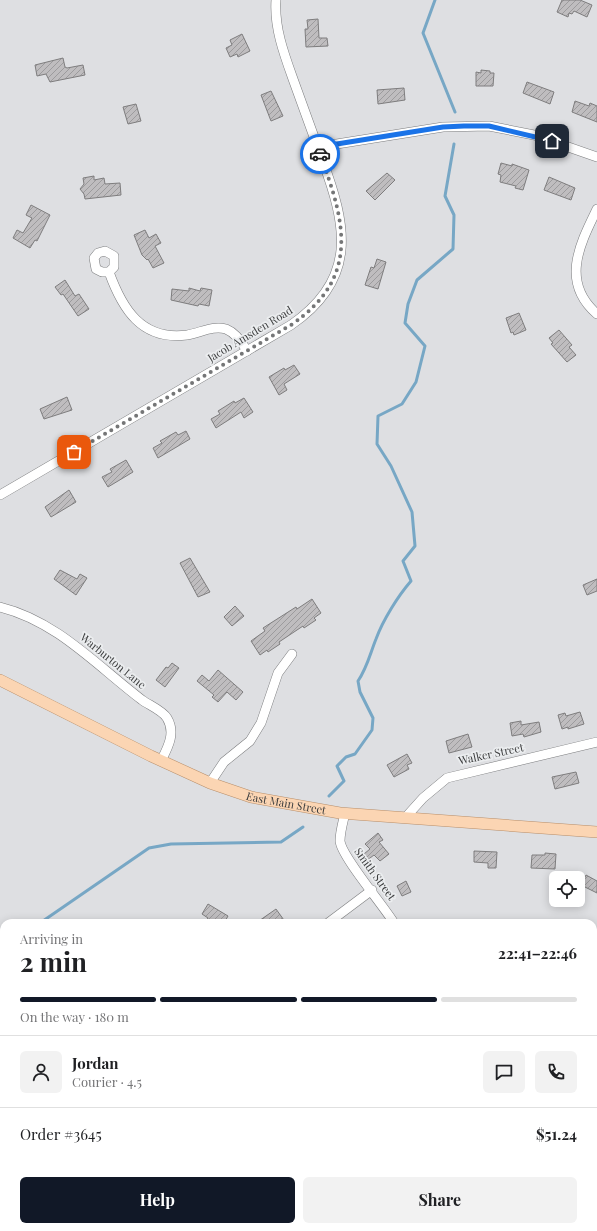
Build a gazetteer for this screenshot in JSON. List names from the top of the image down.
{
  "streets": {
    "main road": ["East Main Street"],
    "street": [
      "Jacob Amsden Road",
      "Warburton Lane",
      "Walker Street",
      "Smith Street"
    ]
  },
  "crossings": [
    ["Warburton Lane", "East Main Street"],
    ["Walker Street", "East Main Street"],
    ["East Main Street", "Smith Street"]
  ],
  "page": {
    "heading": ["2 min", "Arriving in", "22:41–22:46"],
    "panel": [
      "Jordan",
      "Courier · 4.5",
      "Order #3645",
      "$51.24"
    ],
    "bar": "On the way · 180 m",
    "buttons": ["Help", "Share"]
  }
}
